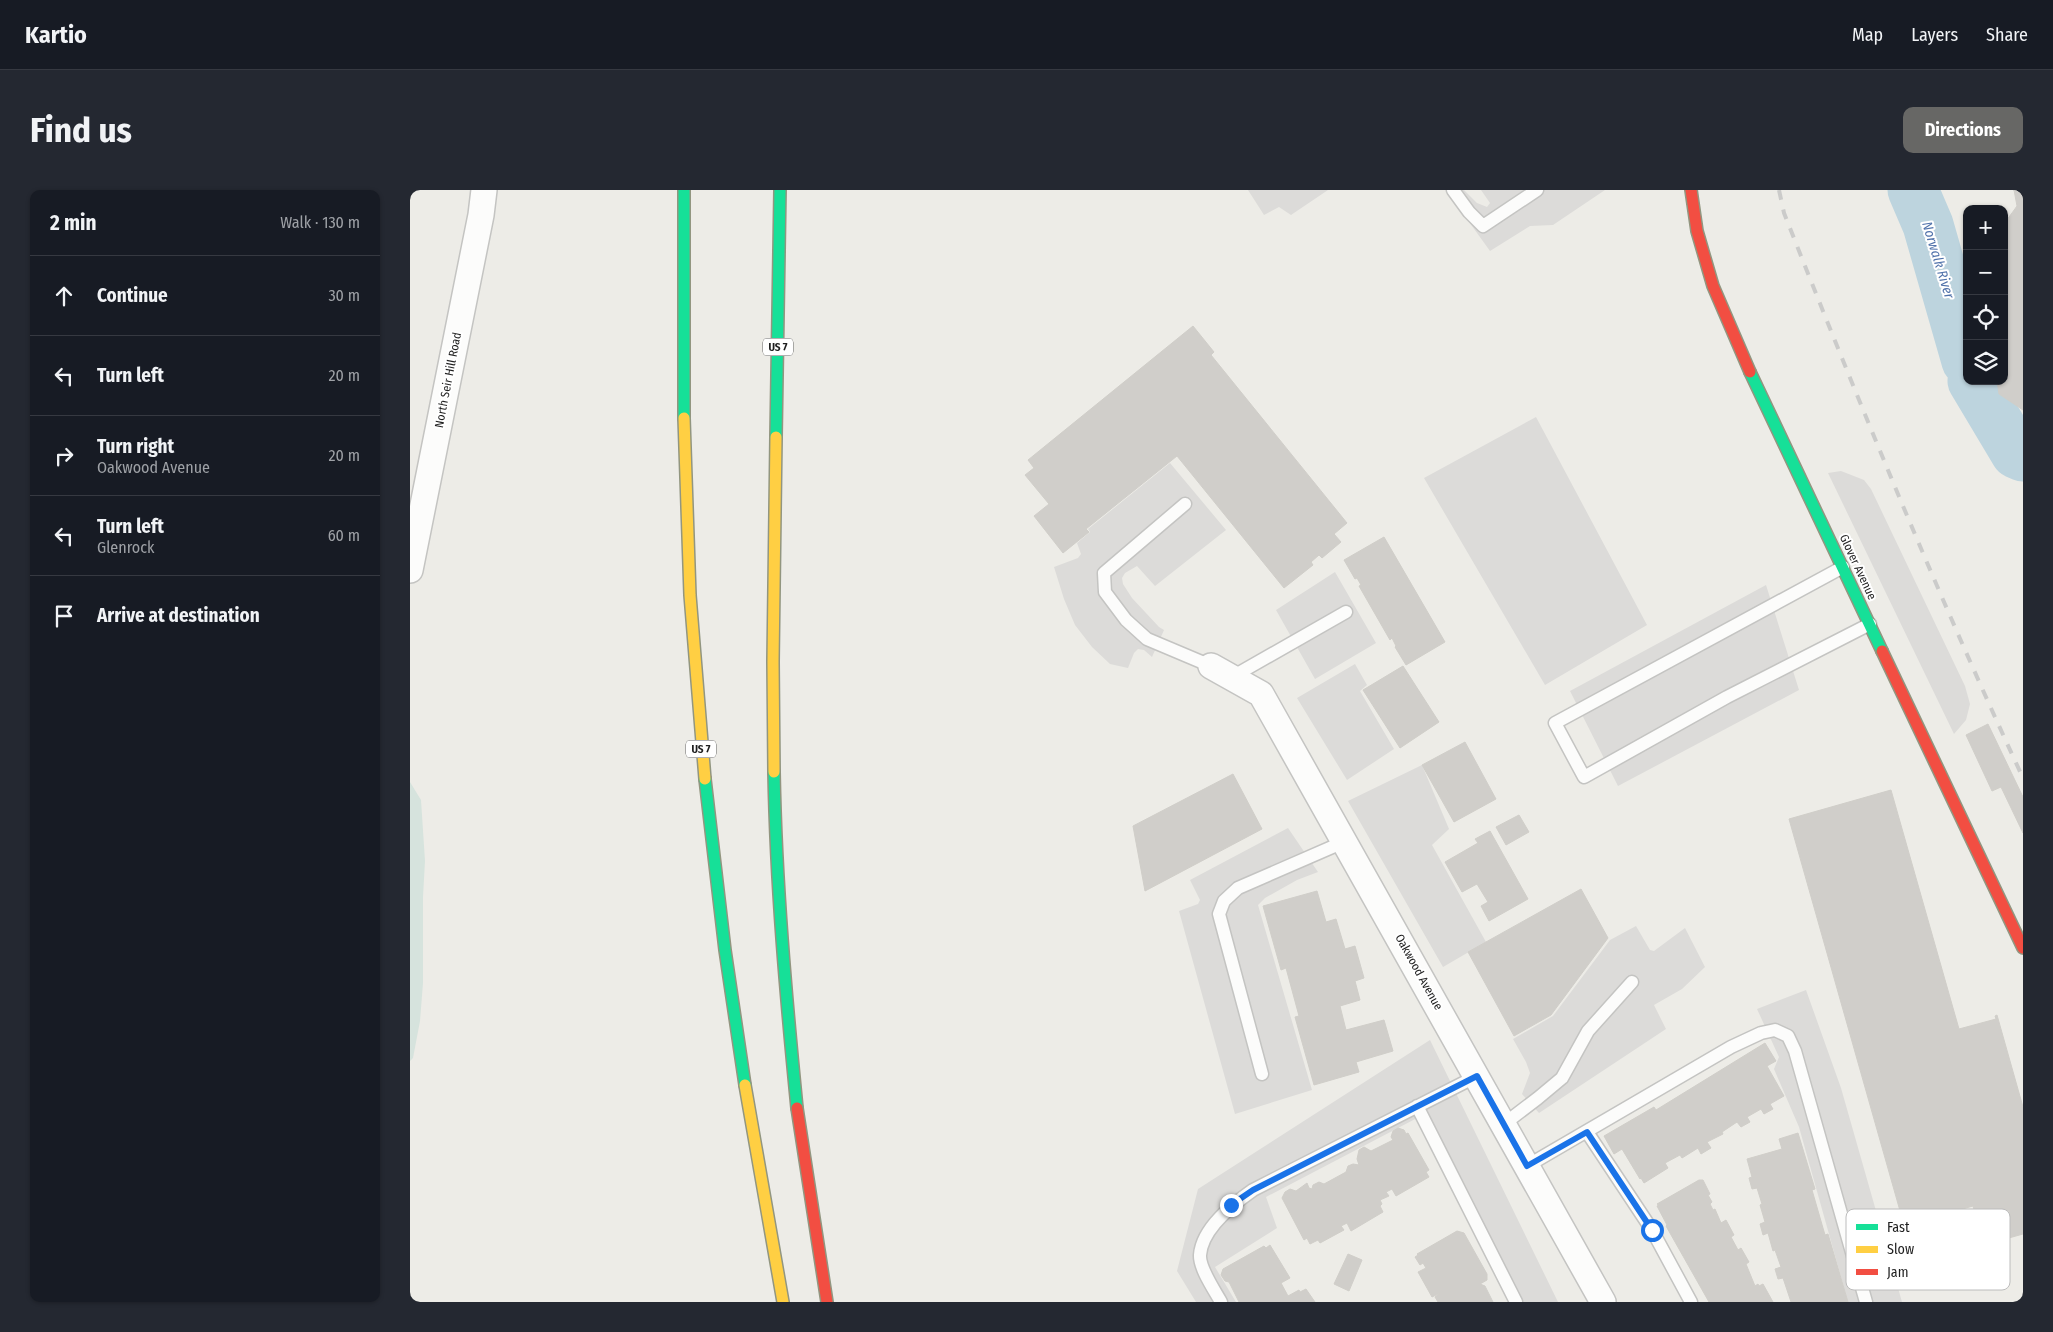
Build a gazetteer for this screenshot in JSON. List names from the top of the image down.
{
  "streets": {
    "main road": ["US 7", "Glover Avenue"],
    "street": ["North Seir Hill Road", "Oakwood Avenue"]
  },
  "water": ["Norwalk River"],
  "legend": ["Fast", "Slow", "Jam"],
  "page": {
    "header": "Kartio",
    "nav": ["Map", "Layers", "Share"],
    "buttons": "Directions",
    "title": "Find us",
    "heading": ["2 min", "Walk · 130 m"],
    "map_buttons": ["+", "−"],
    "list": [
      ["Continue", "30 m"],
      ["Turn left", "20 m"],
      ["Turn right", "Oakwood Avenue", "20 m"],
      ["Turn left", "Glenrock", "60 m"],
      "Arrive at destination"
    ]
  }
}
